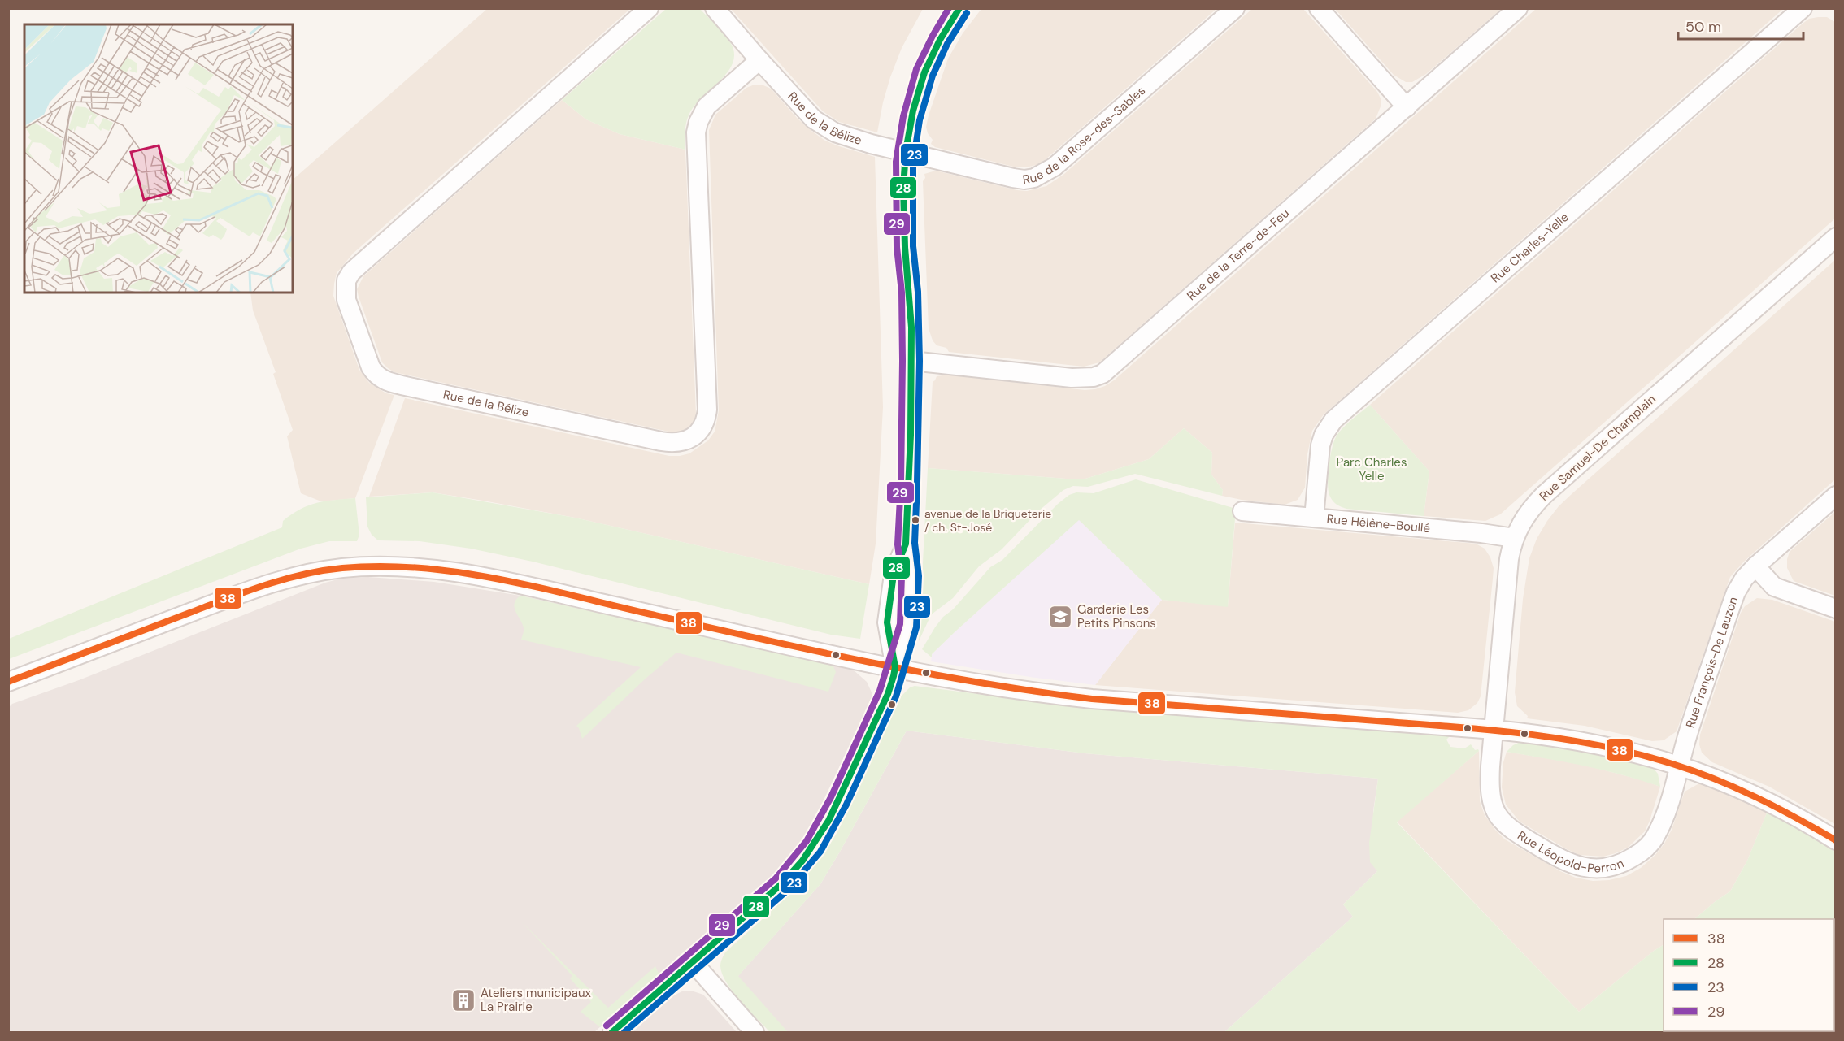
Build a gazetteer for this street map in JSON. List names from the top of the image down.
{
  "streets": {
    "street": [
      "Rue de la Bélize",
      "Rue de la Rose-des-Sables",
      "Rue Charles-Yelle",
      "Rue de la Terre-de-Feu",
      "Rue Samuel-De Champlain",
      "Rue Hélène-Boullé",
      "Rue François-De Lauzon",
      "Rue Léopold-Perron"
    ]
  },
  "crossings": [
    ["Rue de la Bélize", "Rue de la Rose-des-Sables"],
    ["Rue Charles-Yelle", "Rue Hélène-Boullé"],
    ["Rue Samuel-De Champlain", "Rue Hélène-Boullé"],
    ["Rue Samuel-De Champlain", "Rue Léopold-Perron"],
    ["Rue François-De Lauzon", "Rue Léopold-Perron"]
  ],
  "parks": ["Parc Charles Yelle"],
  "places": {
    "other": ["avenue de la Briqueterie / ch. St-José"],
    "school or university": ["Garderie Les Petits Pinsons"],
    "building": ["Ateliers municipaux La Prairie"]
  },
  "lines": [
    "transit line 28",
    "transit line 29",
    "transit line 23",
    "transit line 38"
  ],
  "legend": [
    "38",
    "28",
    "23",
    "29"
  ],
  "scale_bar": "50 m"
}
